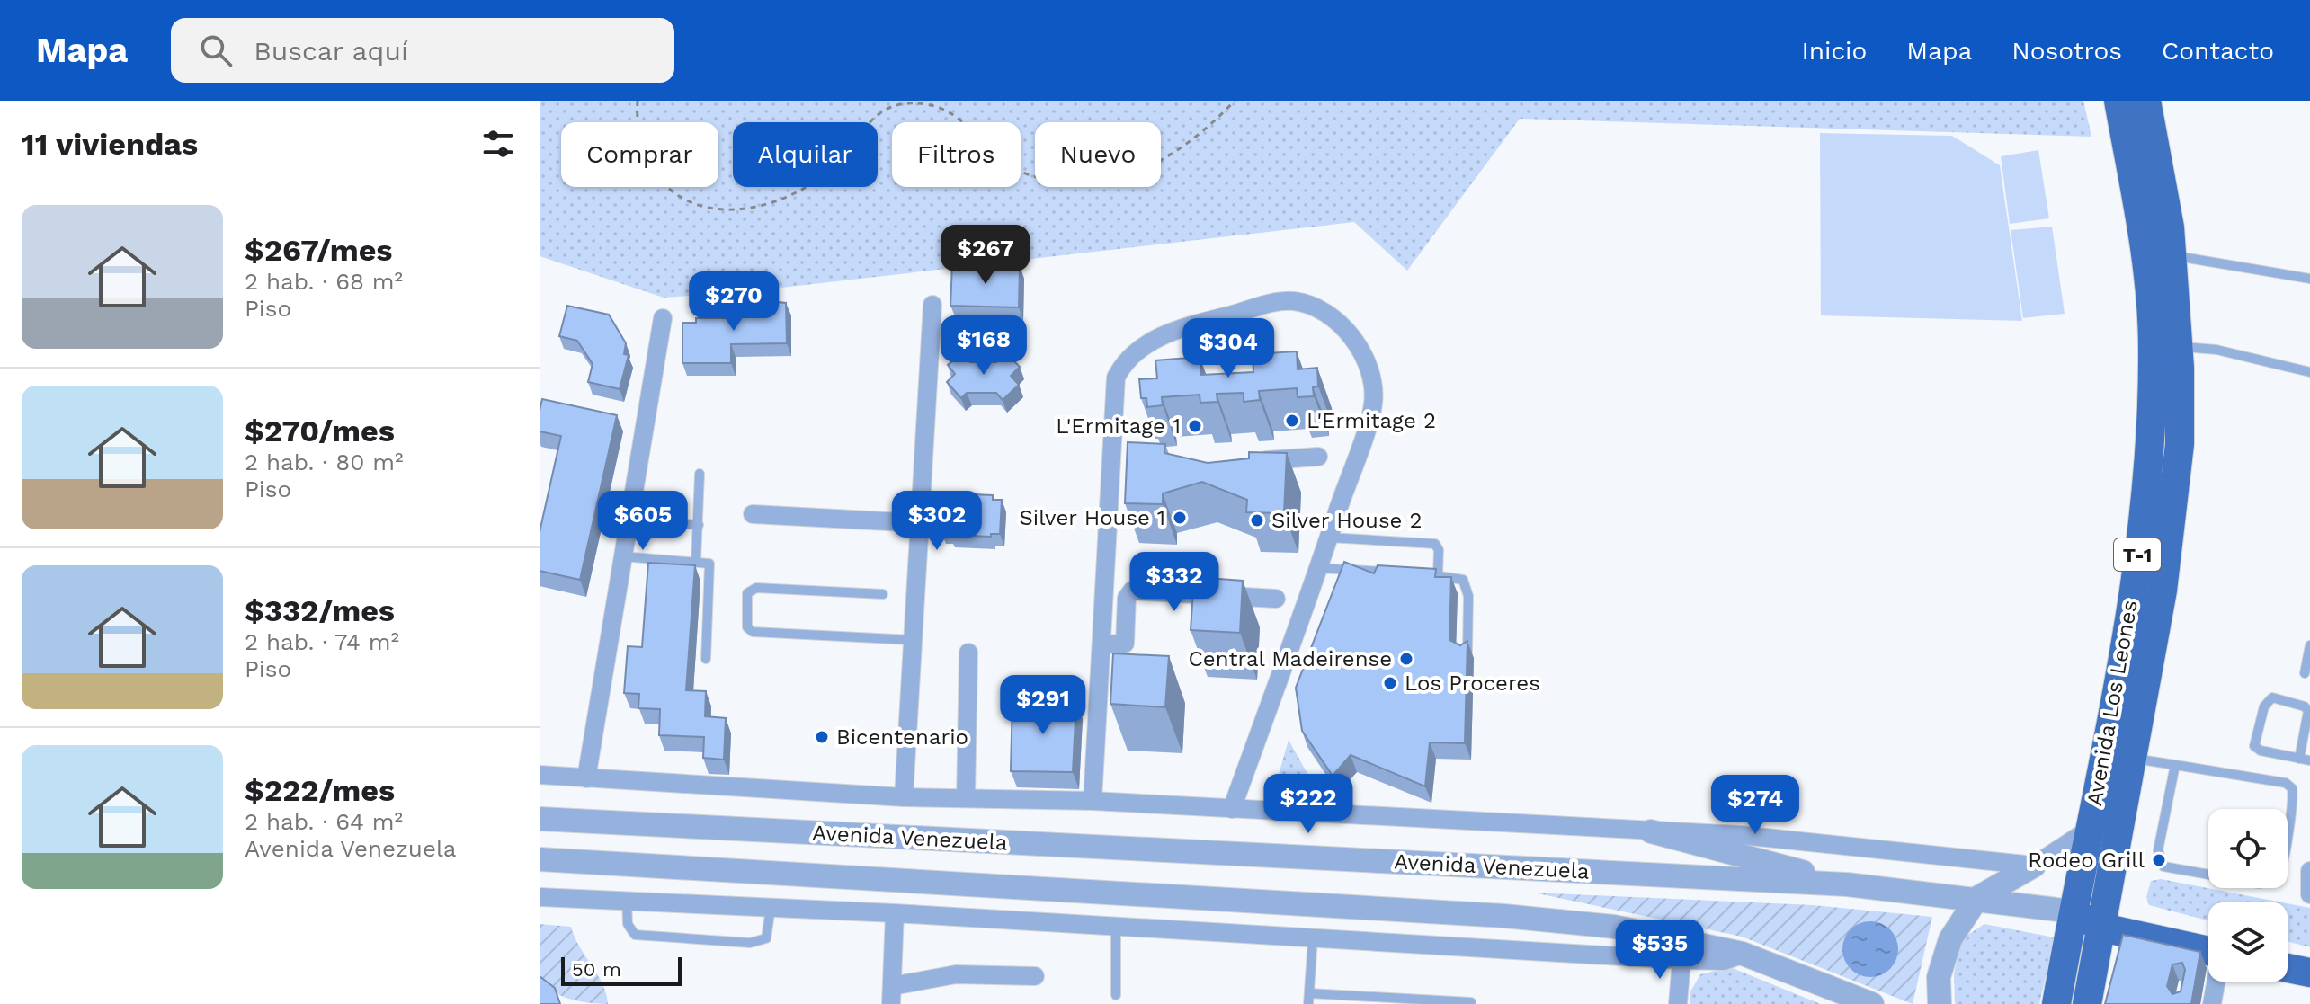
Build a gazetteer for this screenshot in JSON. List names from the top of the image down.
{
  "streets": {
    "main road": ["T-1", "Avenida Los Leones", "Avenida Venezuela"]
  },
  "crossings": [
    ["Avenida Los Leones", "Avenida Venezuela"]
  ],
  "places": [
    "L'Ermitage 2",
    "L'Ermitage 1",
    "Silver House 1",
    "Silver House 2",
    "Central Madeirense",
    "Los Proceres",
    "Bicentenario",
    "Rodeo Grill"
  ],
  "scale_bar": "50 m",
  "page": {
    "header": "Mapa",
    "search": "Buscar aquí",
    "nav": [
      "Inicio",
      "Mapa",
      "Nosotros",
      "Contacto"
    ],
    "heading": "11 viviendas",
    "chip": [
      "Comprar",
      "Alquilar",
      "Filtros",
      "Nuevo"
    ],
    "list": [
      {
        "name": "$267/mes",
        "note": "2 hab. · 68 m² · Piso"
      },
      {
        "name": "$270/mes",
        "note": "2 hab. · 80 m² · Piso"
      },
      {
        "name": "$332/mes",
        "note": "2 hab. · 74 m² · Piso"
      },
      {
        "name": "$222/mes",
        "note": "2 hab. · 64 m² · Avenida Venezuela"
      }
    ],
    "price": [
      "$267",
      "$270",
      "$168",
      "$304",
      "$605",
      "$302",
      "$332",
      "$291",
      "$222",
      "$274",
      "$535"
    ],
    "scale": "50 m"
  }
}
